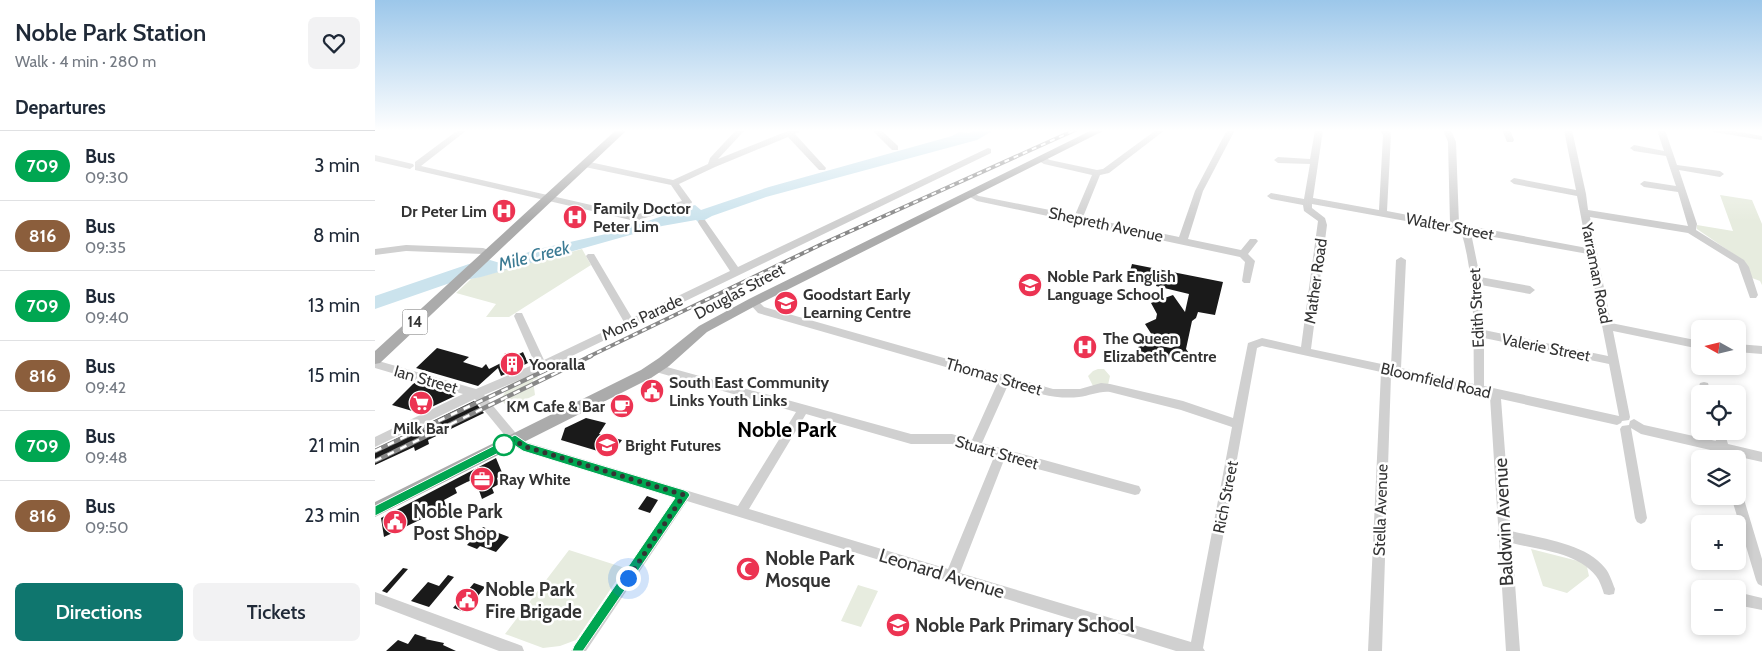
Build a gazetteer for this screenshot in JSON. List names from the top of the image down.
{
  "streets": {
    "main road": ["Douglas Street", "14"],
    "street": [
      "Shepreth Avenue",
      "Walter Street",
      "Yarraman Road",
      "Mather Road",
      "Edith Street",
      "Mons Parade",
      "Valerie Street",
      "Thomas Street",
      "Ian Street",
      "Bloomfield Road",
      "Stuart Street",
      "Rich Street",
      "Stella Avenue",
      "Baldwin Avenue",
      "Leonard Avenue"
    ]
  },
  "crossings": [
    ["Shepreth Avenue", "Douglas Street"],
    ["Walter Street", "Yarraman Road"],
    ["Walter Street", "Mather Road"],
    ["Walter Street", "Edith Street"],
    ["Yarraman Road", "Valerie Street"],
    ["Yarraman Road", "Bloomfield Road"],
    ["Mather Road", "Bloomfield Road"],
    ["Douglas Street", "Thomas Street"],
    ["Douglas Street", "Stuart Street"],
    ["Douglas Street", "Leonard Avenue"],
    ["Edith Street", "Valerie Street"],
    ["Edith Street", "Bloomfield Road"],
    ["Mons Parade", "Ian Street"],
    ["Thomas Street", "Rich Street"],
    ["Bloomfield Road", "Rich Street"],
    ["Bloomfield Road", "Stella Avenue"],
    ["Bloomfield Road", "Baldwin Avenue"],
    ["Rich Street", "Leonard Avenue"]
  ],
  "districts": ["Noble Park"],
  "water": ["Mile Creek"],
  "places": {
    "hospital": ["Dr Peter Lim", "Family Doctor Peter Lim", "The Queen Elizabeth Centre"],
    "school or university": [
      "Noble Park English Language School",
      "Goodstart Early Learning Centre",
      "Bright Futures",
      "Noble Park Primary School"
    ],
    "building": ["Yooralla"],
    "public building": ["South East Community Links Youth Links", "Noble Park Post Shop", "Noble Park Fire Brigade"],
    "supermarket": ["Milk Bar"],
    "cafe": ["KM Cafe & Bar"],
    "office": ["Ray White"],
    "mosque": ["Noble Park Mosque"]
  },
  "lines": ["bus line 709"],
  "north": "left",
  "page": {
    "heading": [
      ["Noble Park Station", "Walk · 4 min · 280 m"],
      "Departures"
    ],
    "list": [
      {
        "mark": "709",
        "name": "Bus",
        "note": "09:30",
        "value": "3 min"
      },
      {
        "mark": "816",
        "name": "Bus",
        "note": "09:35",
        "value": "8 min"
      },
      {
        "mark": "709",
        "name": "Bus",
        "note": "09:40",
        "value": "13 min"
      },
      {
        "mark": "816",
        "name": "Bus",
        "note": "09:42",
        "value": "15 min"
      },
      {
        "mark": "709",
        "name": "Bus",
        "note": "09:48",
        "value": "21 min"
      },
      {
        "mark": "816",
        "name": "Bus",
        "note": "09:50",
        "value": "23 min"
      }
    ],
    "map_buttons": ["+", "−"],
    "buttons": ["Directions", "Tickets"]
  }
}
